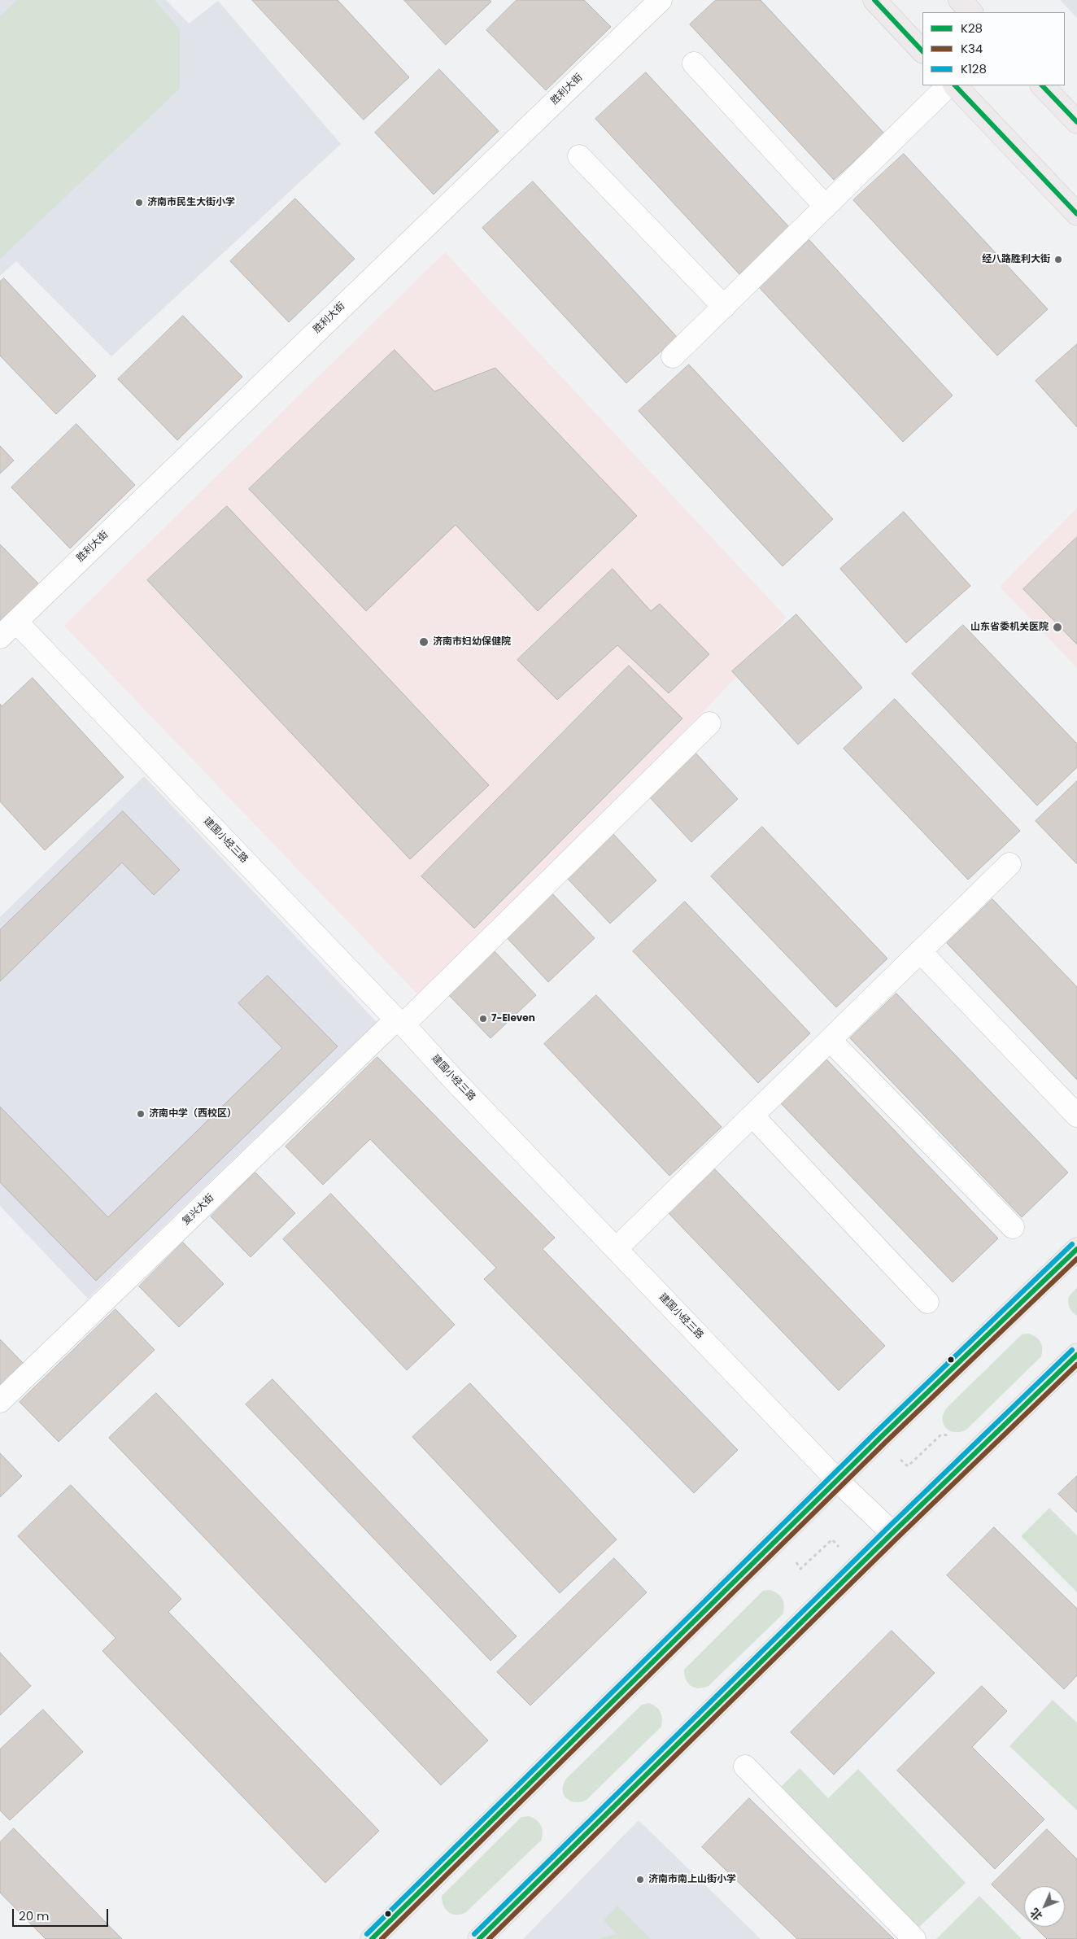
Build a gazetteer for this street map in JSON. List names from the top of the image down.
{
  "streets": {
    "street": ["胜利大街", "建国小经三路", "复兴大街"]
  },
  "crossings": [
    ["胜利大街", "建国小经三路"],
    ["建国小经三路", "复兴大街"]
  ],
  "places": [
    "济南市民生大街小学",
    "经八路胜利大街",
    "山东省委机关医院",
    "济南市妇幼保健院",
    "7-Eleven",
    "济南中学（西校区）",
    "济南市南上山街小学"
  ],
  "lines": ["transit line K28", "transit line K128", "transit line K34"],
  "legend": ["K28", "K34", "K128"],
  "scale_bar": "20 m",
  "north": "bottom left"
}
